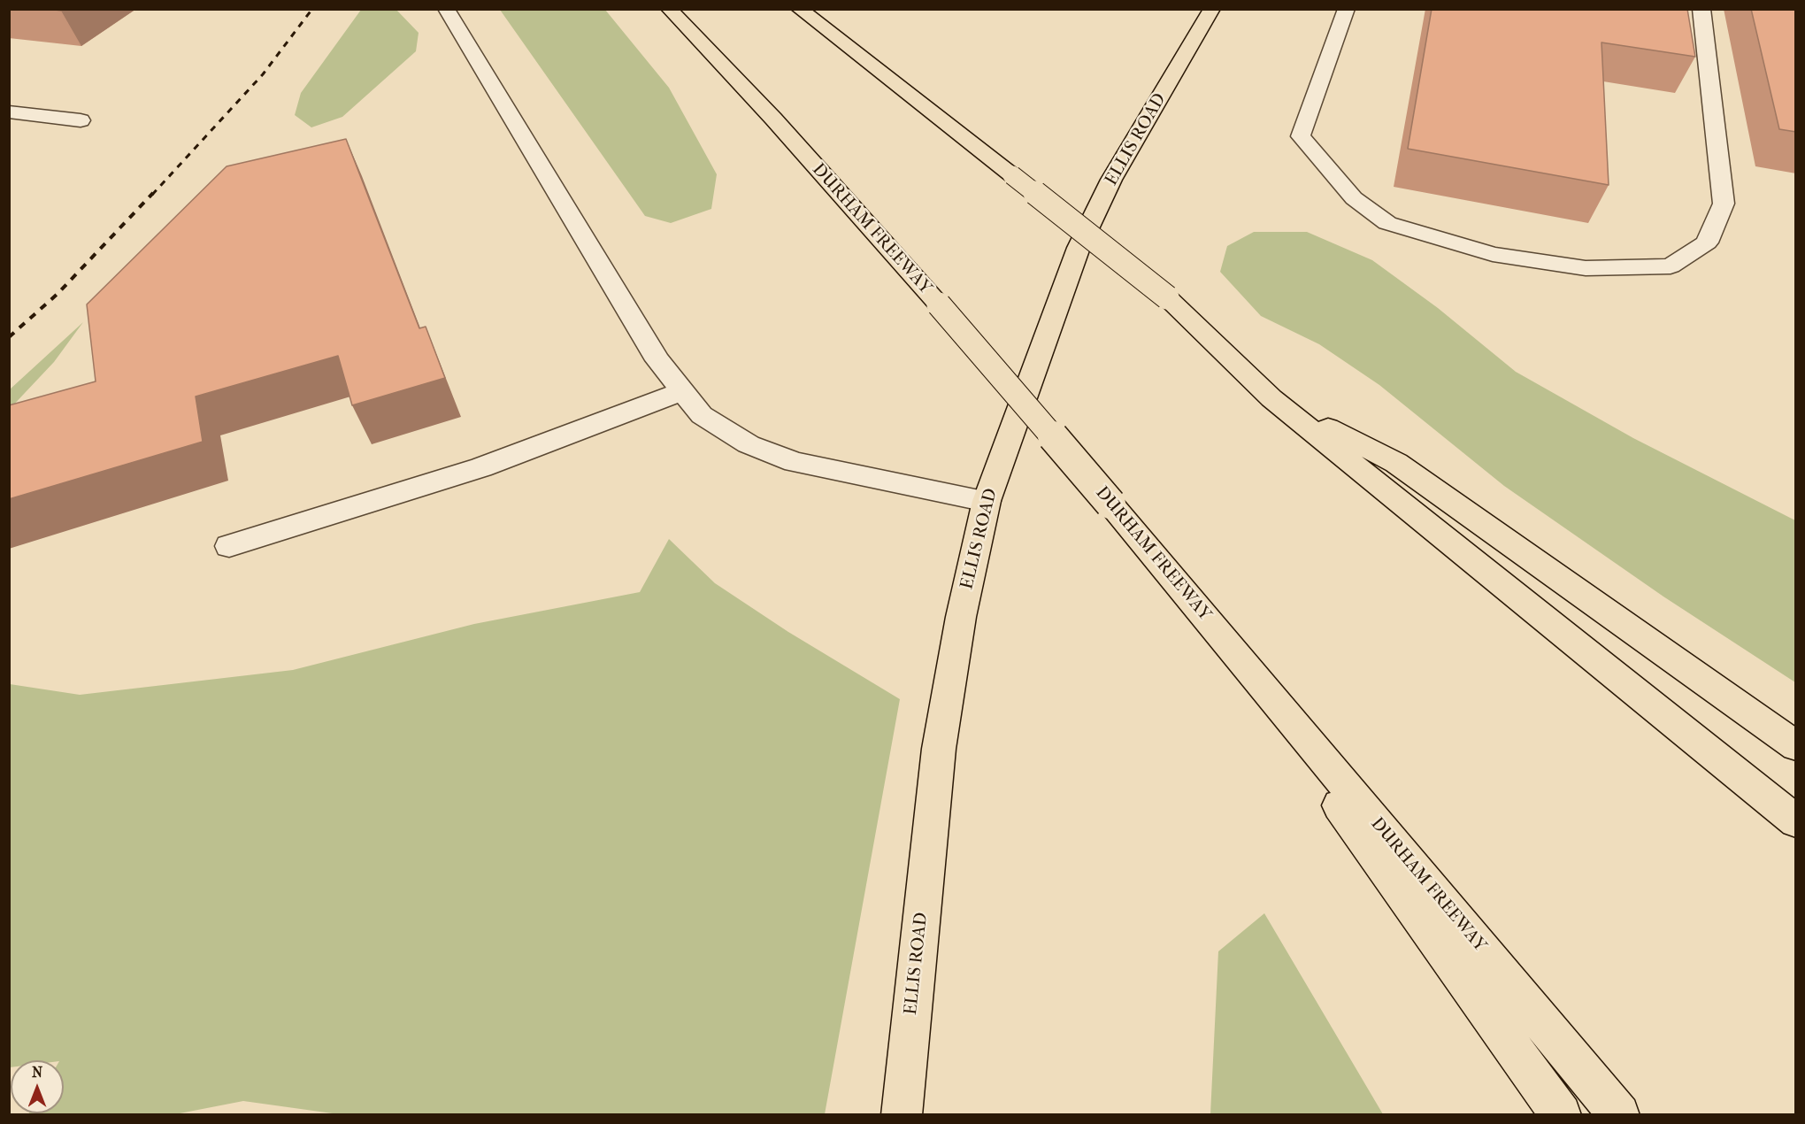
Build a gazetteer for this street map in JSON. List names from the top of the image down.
{
  "streets": {
    "main road": ["ELLIS ROAD", "DURHAM FREEWAY"]
  },
  "north": "top"
}
